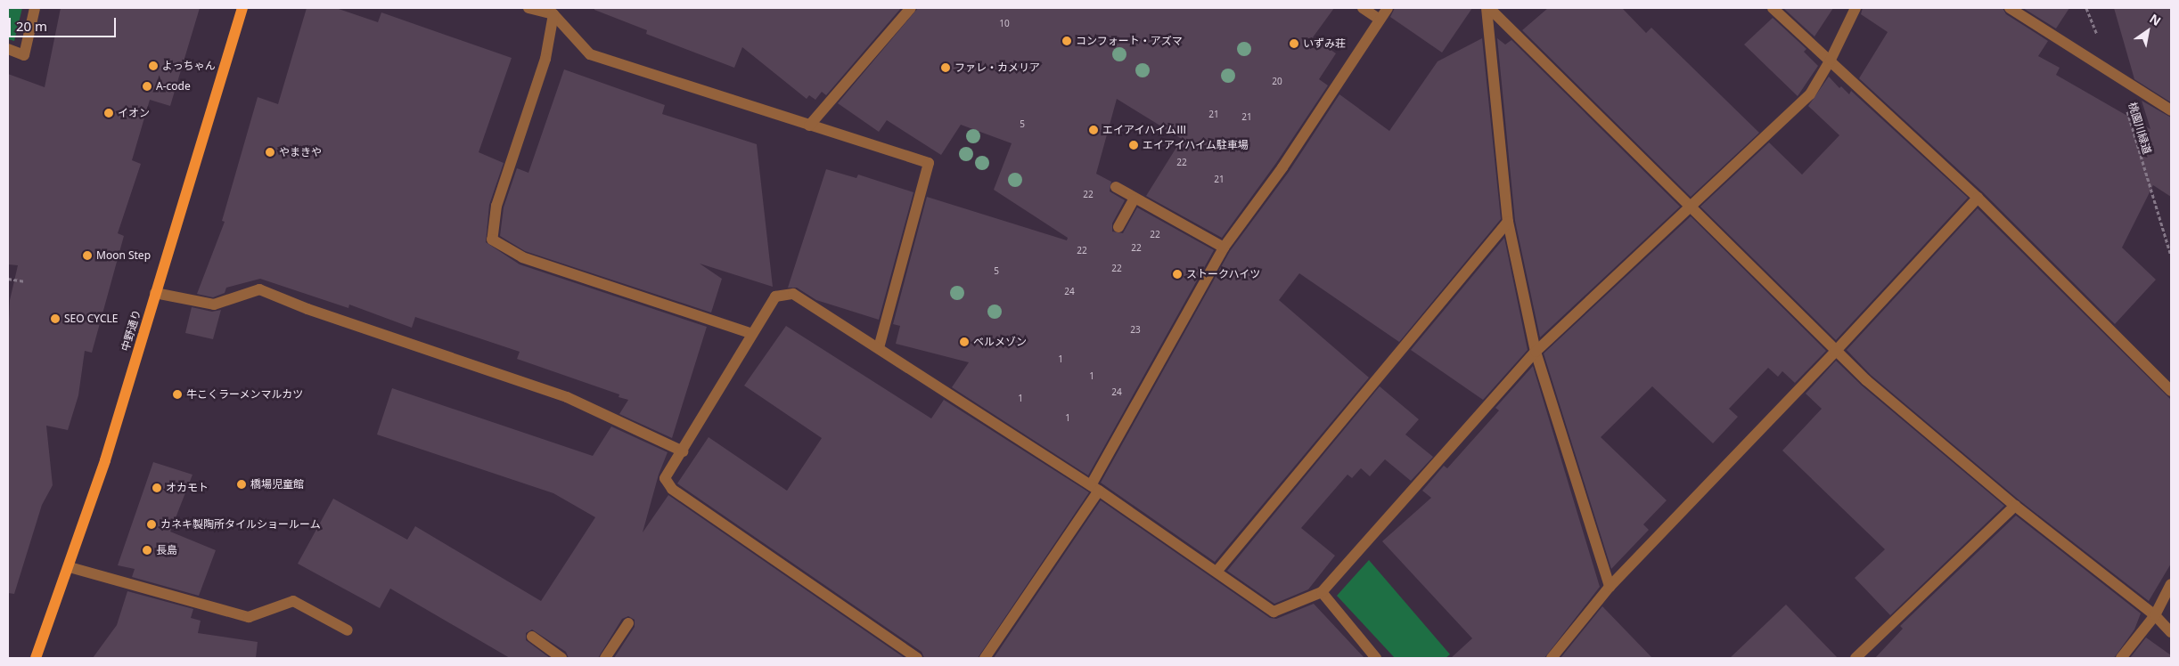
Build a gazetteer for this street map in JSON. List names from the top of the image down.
{
  "streets": {
    "main road": ["中野通り"],
    "path": ["桃園川緑道"]
  },
  "places": [
    "コンフォート・アズマ",
    "いずみ荘",
    "よっちゃん",
    "ファレ・カメリア",
    "A-code",
    "イオン",
    "エイアイハイムⅢ",
    "エイアイハイム駐車場",
    "やまきや",
    "Moon Step",
    "ストークハイツ",
    "SEO CYCLE",
    "ベルメゾン",
    "牛こくラーメンマルカツ",
    "橋場児童館",
    "オカモト",
    "カネキ製陶所タイルショールーム",
    "長島"
  ],
  "house_numbers": [
    "10",
    "20",
    "21",
    "21",
    "5",
    "22",
    "21",
    "22",
    "22",
    "22",
    "22",
    "22",
    "5",
    "24",
    "23",
    "1",
    "1",
    "24",
    "1",
    "1"
  ],
  "scale_bar": "20 m",
  "north": "top right"
}
